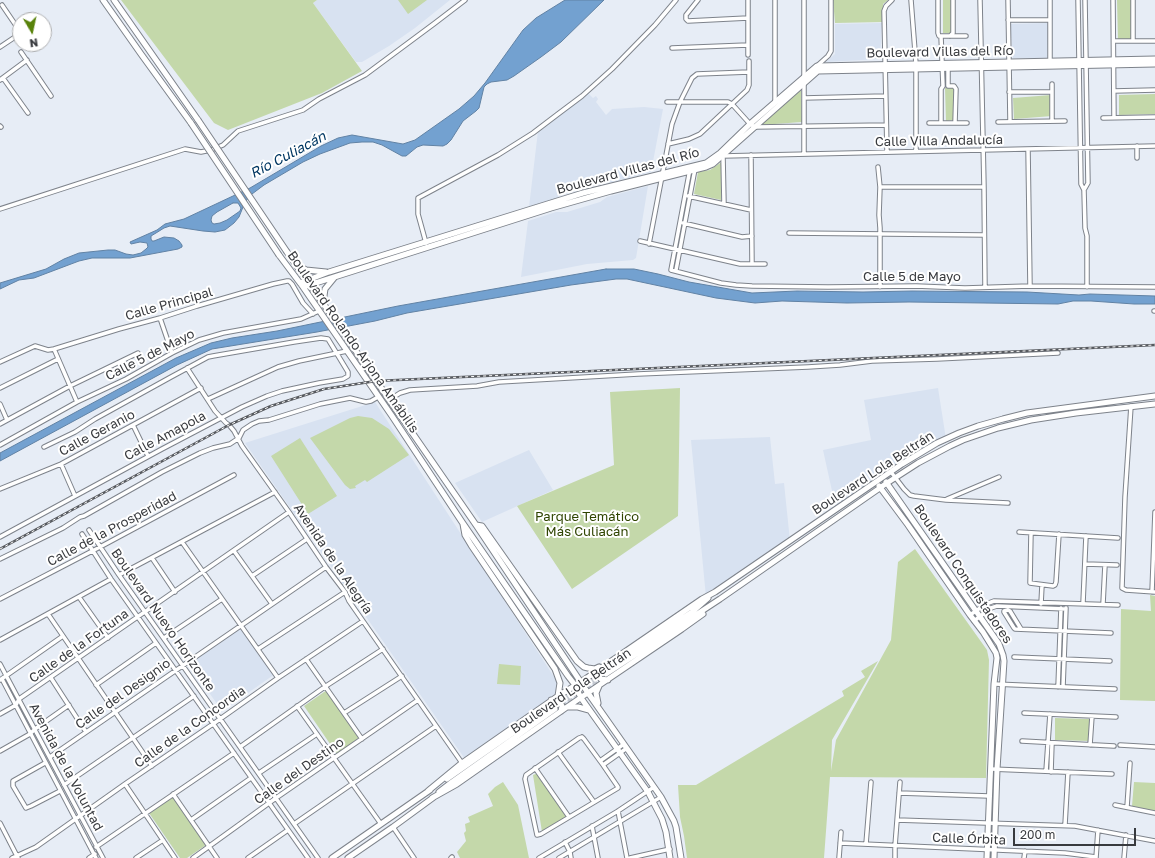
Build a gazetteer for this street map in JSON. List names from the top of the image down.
{
  "streets": {
    "main road": [
      "Boulevard Villas del Río",
      "Boulevard Rolando Arjona Amábilis",
      "Boulevard Lola Beltrán",
      "Boulevard Conquistadores"
    ],
    "street": [
      "Calle Villa Andalucía",
      "Calle 5 de Mayo",
      "Calle Principal",
      "Calle Geranio",
      "Calle Amapola",
      "Calle de la Prosperidad",
      "Avenida de la Alegría",
      "Boulevard Nuevo Horizonte",
      "Calle de la Fortuna",
      "Calle del Designio",
      "Calle de la Concordia",
      "Avenida de la Voluntad",
      "Calle del Destino",
      "Calle Órbita"
    ]
  },
  "crossings": [
    ["Boulevard Villas del Río", "Calle Villa Andalucía"],
    ["Boulevard Villas del Río", "Boulevard Rolando Arjona Amábilis"],
    ["Calle 5 de Mayo", "Calle Principal"],
    ["Calle 5 de Mayo", "Boulevard Rolando Arjona Amábilis"],
    ["Boulevard Rolando Arjona Amábilis", "Boulevard Lola Beltrán"],
    ["Calle Geranio", "Avenida de la Alegría"],
    ["Calle Amapola", "Avenida de la Alegría"],
    ["Boulevard Lola Beltrán", "Avenida de la Alegría"],
    ["Boulevard Lola Beltrán", "Boulevard Conquistadores"],
    ["Calle de la Prosperidad", "Boulevard Nuevo Horizonte"],
    ["Avenida de la Alegría", "Calle de la Fortuna"],
    ["Avenida de la Alegría", "Calle del Designio"],
    ["Avenida de la Alegría", "Calle de la Concordia"],
    ["Avenida de la Alegría", "Calle del Destino"],
    ["Boulevard Conquistadores", "Calle Órbita"],
    ["Boulevard Nuevo Horizonte", "Calle de la Fortuna"],
    ["Boulevard Nuevo Horizonte", "Calle del Designio"],
    ["Boulevard Nuevo Horizonte", "Calle de la Concordia"],
    ["Boulevard Nuevo Horizonte", "Calle del Destino"],
    ["Calle de la Fortuna", "Avenida de la Voluntad"],
    ["Calle del Designio", "Avenida de la Voluntad"],
    ["Calle de la Concordia", "Avenida de la Voluntad"]
  ],
  "water": ["Río Culiacán"],
  "parks": ["Parque Temático Más Culiacán"],
  "scale_bar": "200 m",
  "north": "bottom"
}
